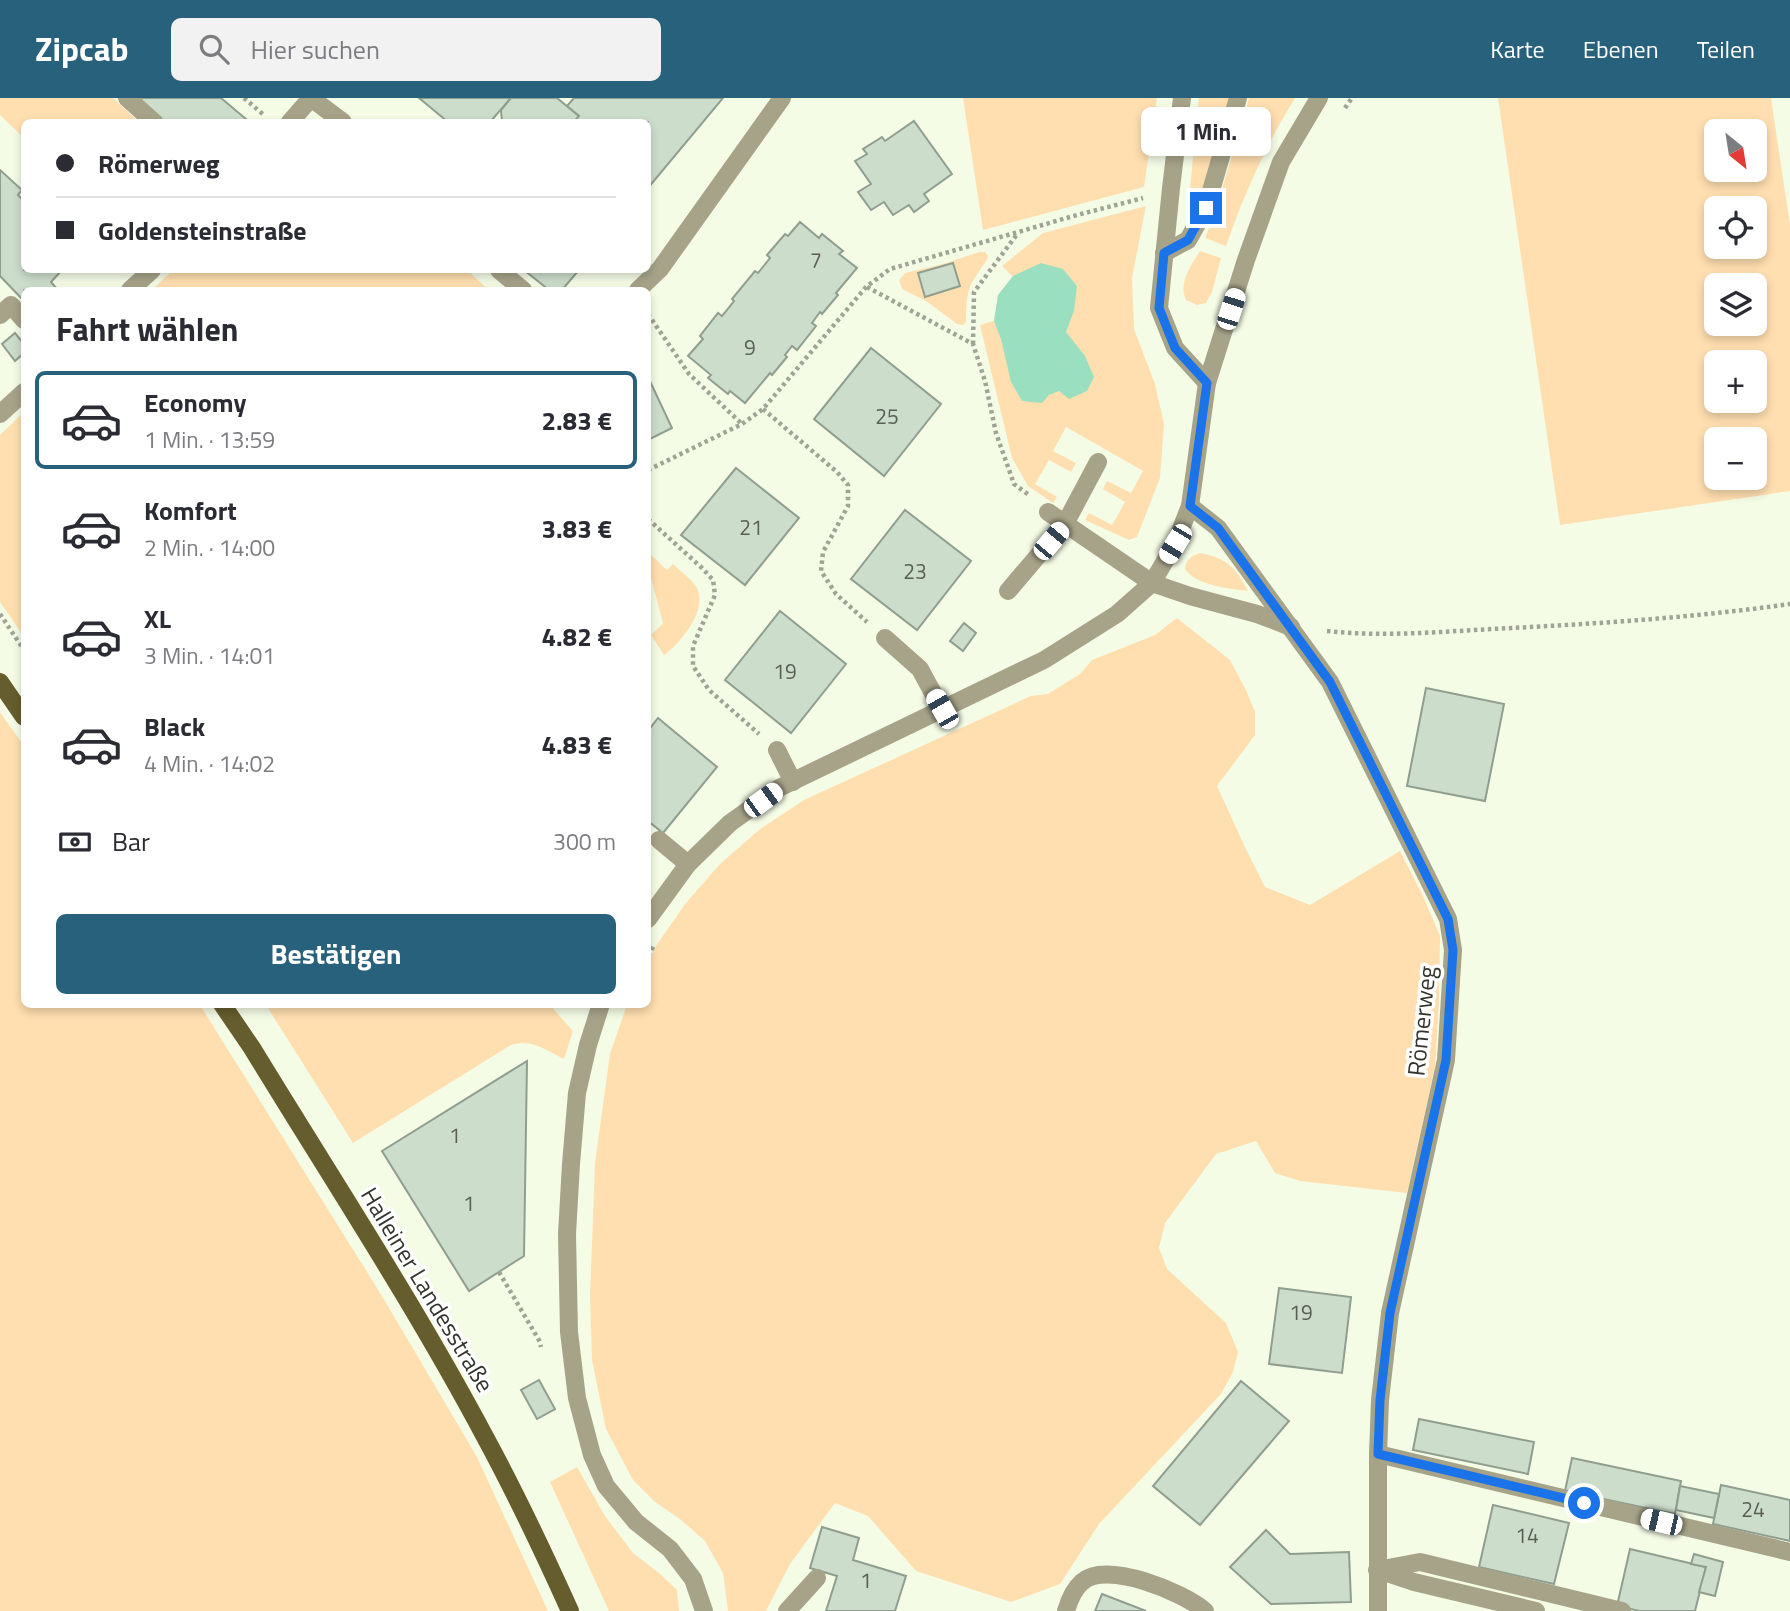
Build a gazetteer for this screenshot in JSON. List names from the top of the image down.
{
  "streets": {
    "main road": ["Halleiner Landesstraße"],
    "street": ["Römerweg"]
  },
  "house_numbers": [
    "7",
    "9",
    "25",
    "21",
    "23",
    "19",
    "1",
    "1",
    "19",
    "24",
    "14",
    "1"
  ],
  "north": "bottom right",
  "page": {
    "header": "Zipcab",
    "search": "Hier suchen",
    "nav": ["Karte", "Ebenen", "Teilen"],
    "bubble": "1 Min.",
    "map_buttons": ["+", "−"],
    "banner": ["Römerweg", "Goldensteinstraße"],
    "heading": "Fahrt wählen",
    "list": [
      {
        "name": "Economy",
        "note": "1 Min. · 13:59",
        "value": "2.83 €"
      },
      {
        "name": "Komfort",
        "note": "2 Min. · 14:00",
        "value": "3.83 €"
      },
      {
        "name": "XL",
        "note": "3 Min. · 14:01",
        "value": "4.82 €"
      },
      {
        "name": "Black",
        "note": "4 Min. · 14:02",
        "value": "4.83 €"
      }
    ],
    "pay": ["Bar", "300 m"],
    "buttons": "Bestätigen"
  }
}
